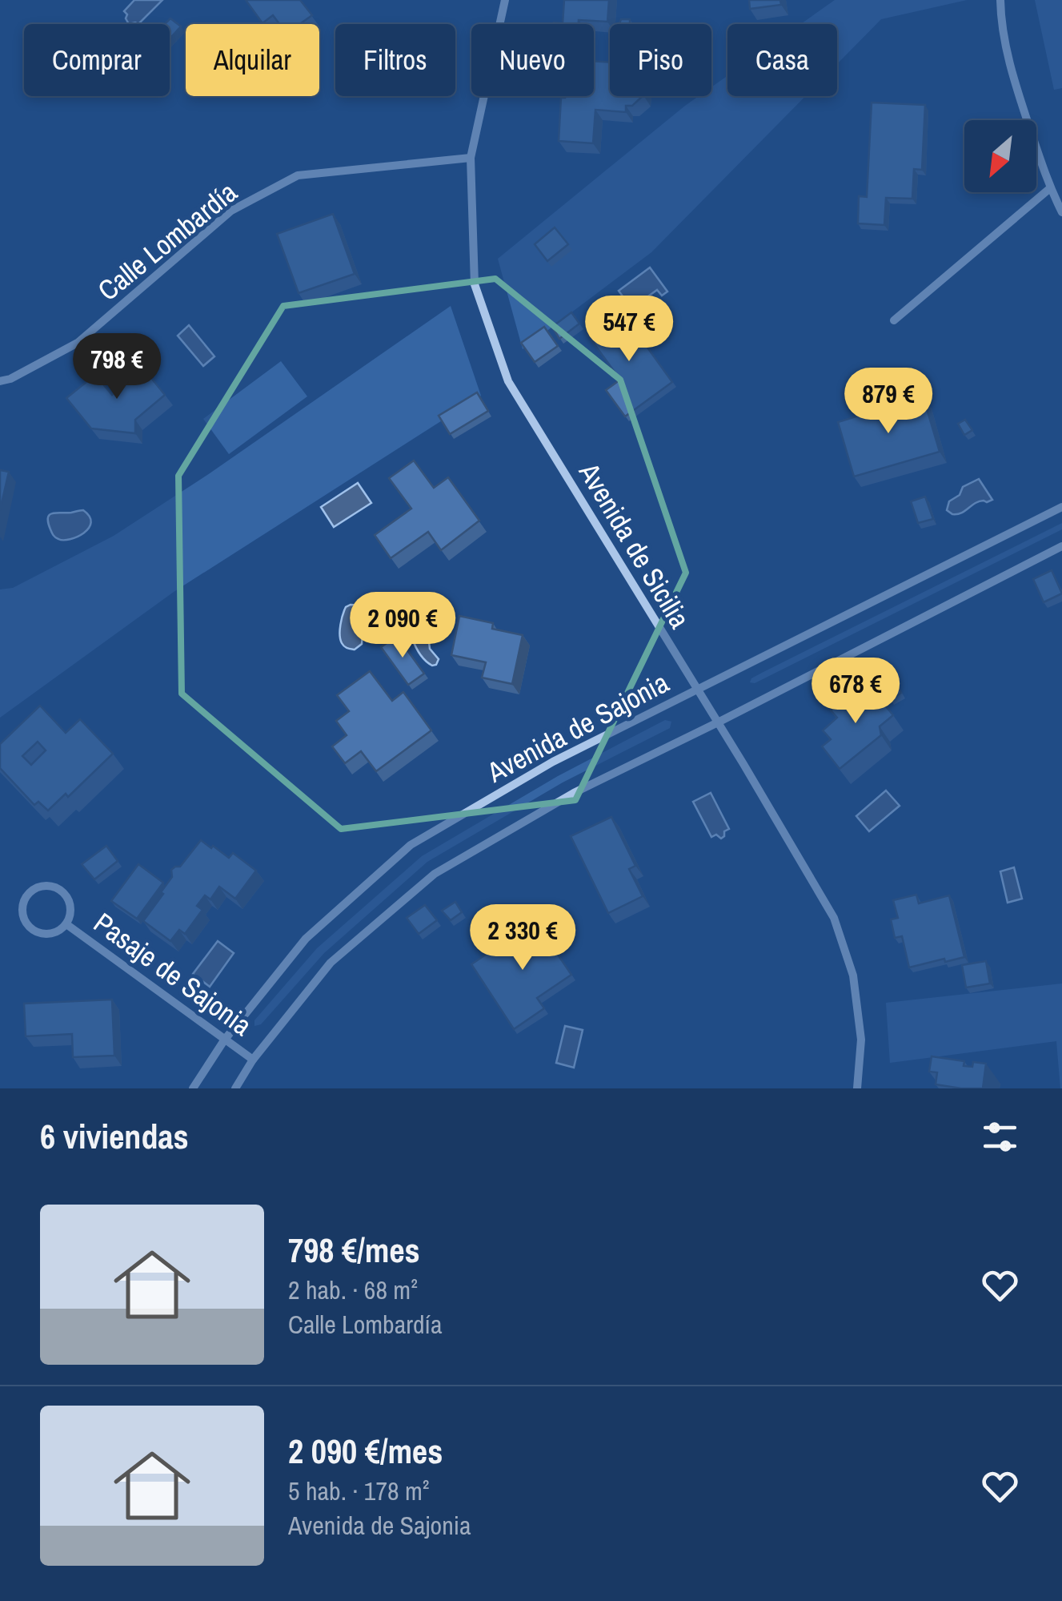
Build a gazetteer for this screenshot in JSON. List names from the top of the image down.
{
  "streets": {
    "street": [
      "Calle Lombardía",
      "Avenida de Sicilia",
      "Avenida de Sajonia",
      "Pasaje de Sajonia"
    ]
  },
  "crossings": [
    ["Calle Lombardía", "Avenida de Sicilia"],
    ["Avenida de Sicilia", "Avenida de Sajonia"],
    ["Avenida de Sajonia", "Pasaje de Sajonia"]
  ],
  "north": "bottom left",
  "page": {
    "chip": [
      "Comprar",
      "Alquilar",
      "Filtros",
      "Nuevo",
      "Piso",
      "Casa"
    ],
    "price": [
      "547 €",
      "798 €",
      "879 €",
      "2 090 €",
      "678 €",
      "2 330 €"
    ],
    "heading": "6 viviendas",
    "list": [
      {
        "name": "798 €/mes",
        "note": "2 hab. · 68 m² · Calle Lombardía"
      },
      {
        "name": "2 090 €/mes",
        "note": "5 hab. · 178 m² · Avenida de Sajonia"
      }
    ]
  }
}
